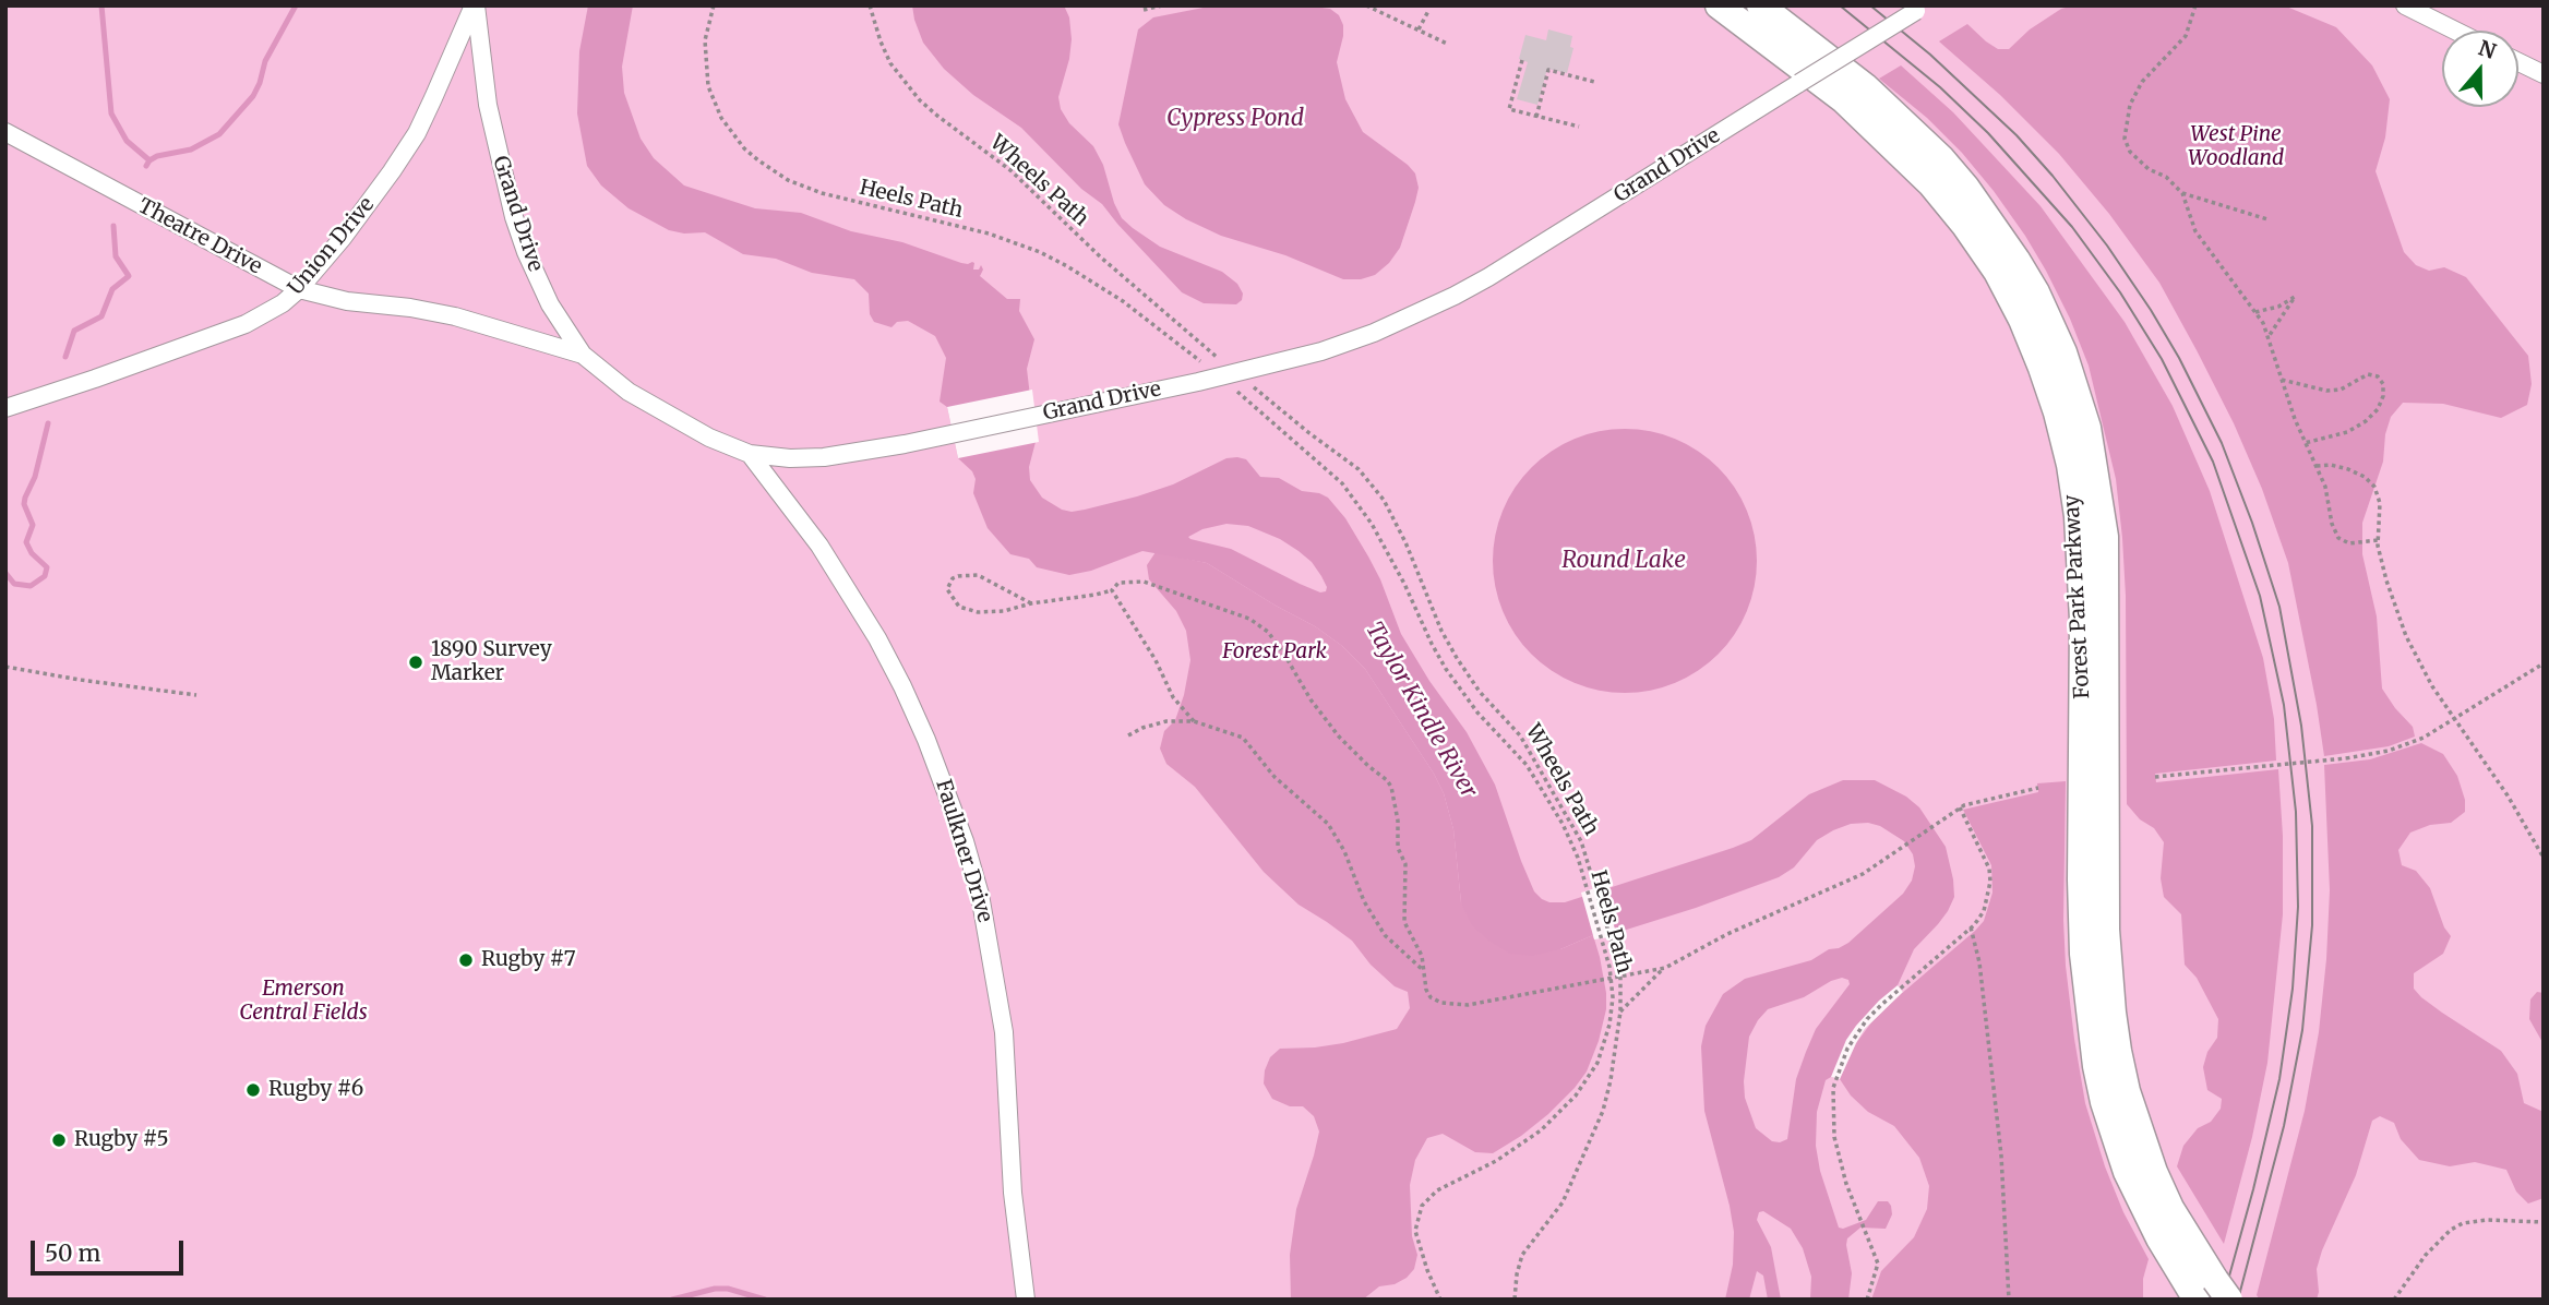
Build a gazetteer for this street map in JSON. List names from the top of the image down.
{
  "streets": {
    "main road": ["Forest Park Parkway"],
    "street": [
      "Grand Drive",
      "Theatre Drive",
      "Union Drive",
      "Faulkner Drive"
    ],
    "path": ["Wheels Path", "Heels Path"]
  },
  "crossings": [
    ["Grand Drive", "Theatre Drive"],
    ["Grand Drive", "Union Drive"],
    ["Grand Drive", "Faulkner Drive"],
    ["Theatre Drive", "Union Drive"]
  ],
  "water": ["Cypress Pond", "Round Lake", "Taylor Kindle River"],
  "parks": ["West Pine Woodland", "Forest Park", "Emerson Central Fields"],
  "places": [
    "1890 Survey Marker",
    "Rugby #7",
    "Rugby #6",
    "Rugby #5"
  ],
  "scale_bar": "50 m",
  "north": "top"
}
